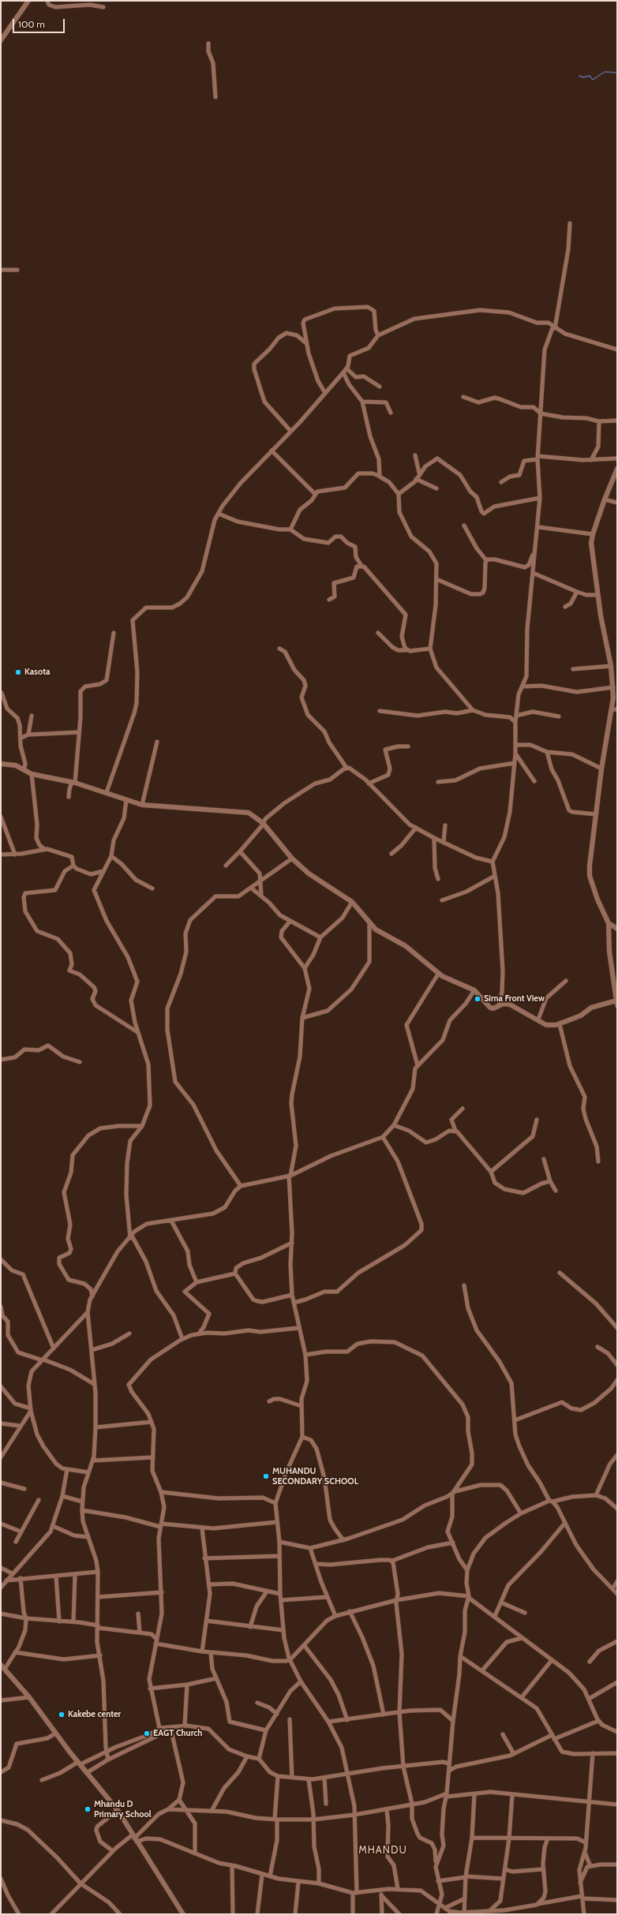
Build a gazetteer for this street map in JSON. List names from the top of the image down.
{
  "districts": ["MHANDU"],
  "places": [
    "Kasota",
    "Sima Front View",
    "MUHANDU SECONDARY SCHOOL",
    "Kakebe center",
    "EAGT Church",
    "Mhandu D Primary School"
  ],
  "scale_bar": "100 m"
}
